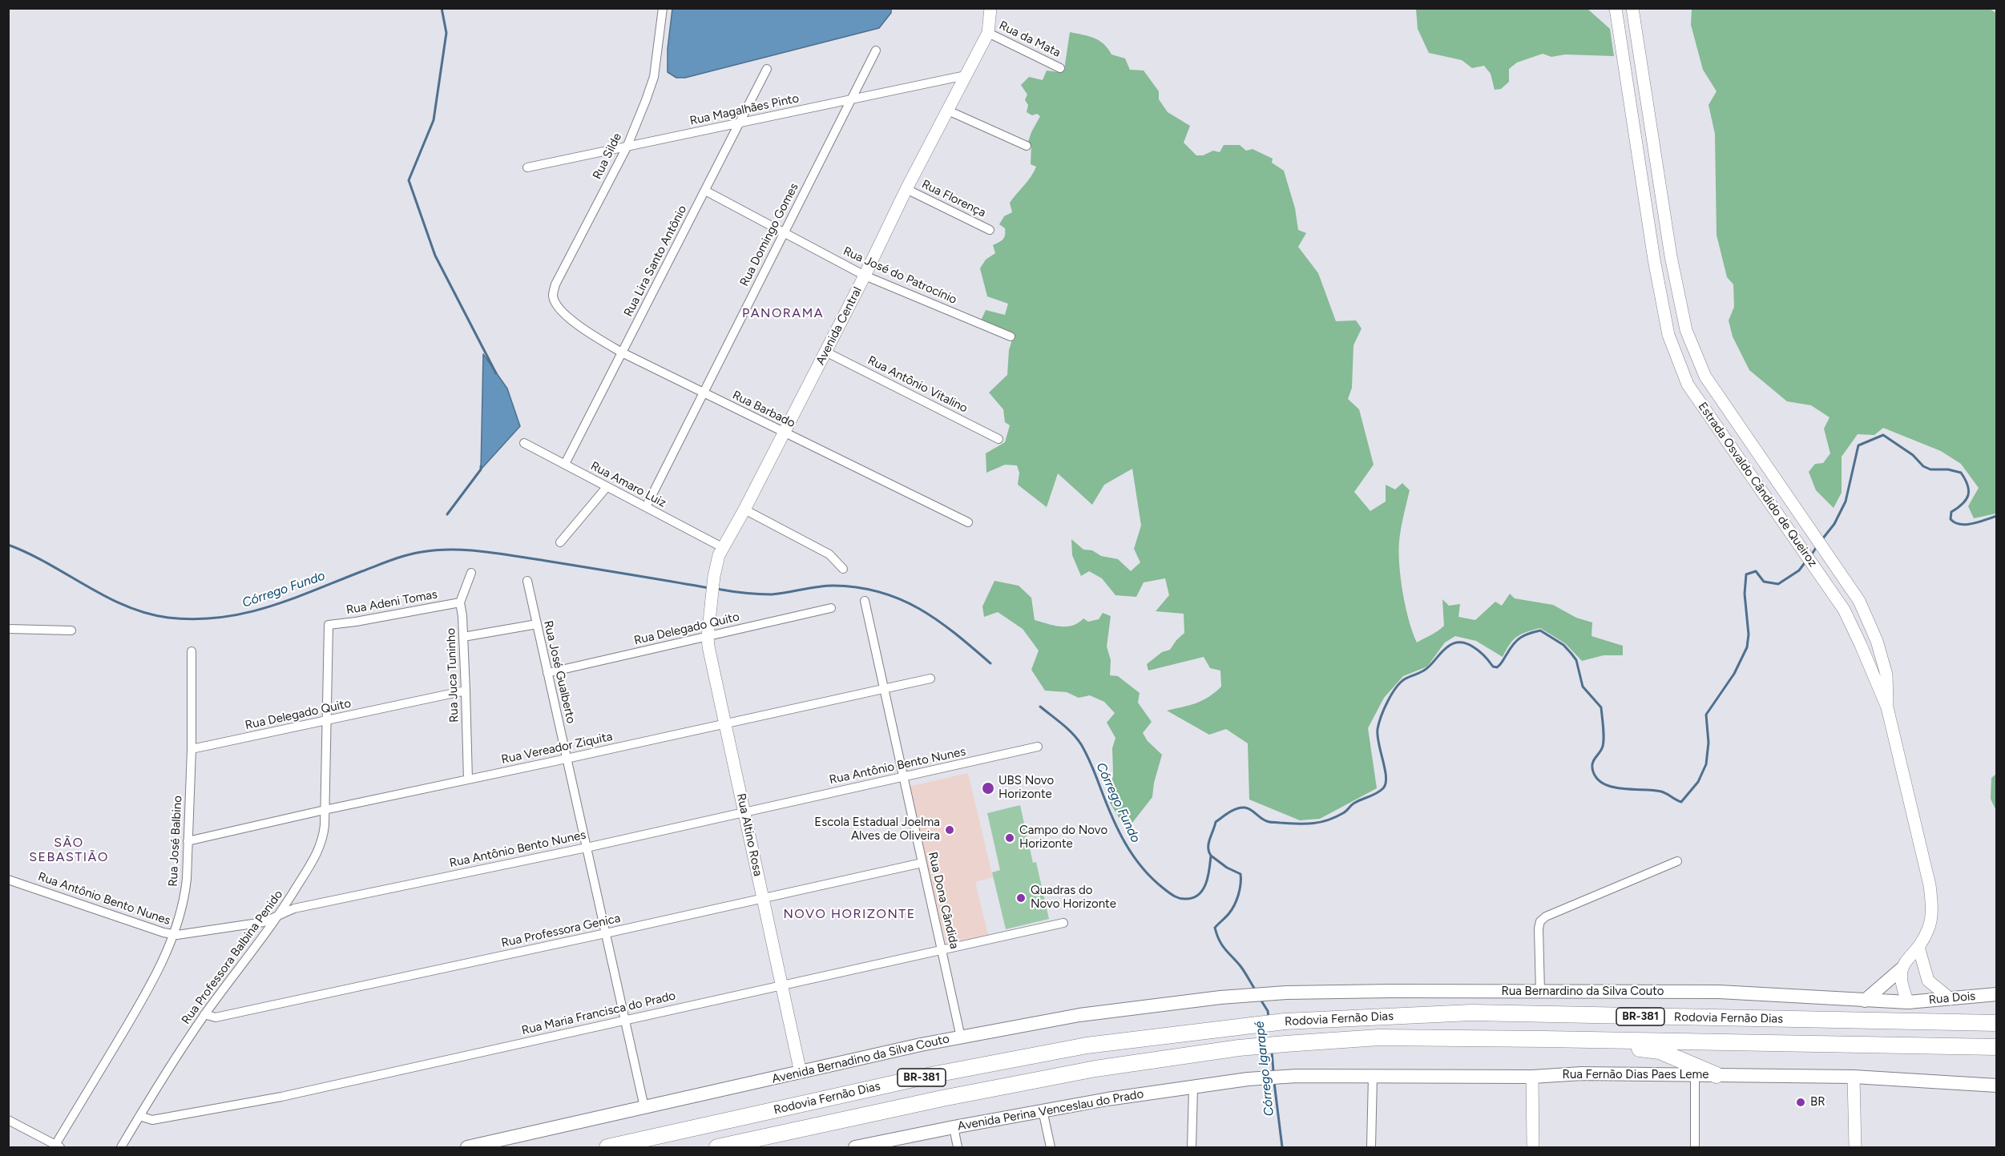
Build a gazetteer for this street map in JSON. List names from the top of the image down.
{
  "streets": {
    "highway": ["BR-381", "Rodovia Fernão Dias"],
    "main road": [
      "Avenida Central",
      "Estrada Osvaldo Cândido de Queiroz",
      "Rua Altino Rosa",
      "Rua Bernardino da Silva Couto",
      "Rua Dois",
      "Avenida Bernadino da Silva Couto",
      "Rua Fernão Dias Paes Leme",
      "Avenida Perina Venceslau do Prado"
    ],
    "street": [
      "Rua da Mata",
      "Rua Magalhães Pinto",
      "Rua Silde",
      "Rua Florença",
      "Rua Domingo Gomes",
      "Rua Lira Santo Antônio",
      "Rua José do Patrocínio",
      "Rua Antônio Vitalino",
      "Rua Barbado",
      "Rua Amaro Luiz",
      "Rua Adeni Tomas",
      "Rua Delegado Quito",
      "Rua José Gualberto",
      "Rua Juca Tuninho",
      "Rua Vereador Ziquita",
      "Rua Antônio Bento Nunes",
      "Rua José Balbino",
      "Rua Dona Cândida",
      "Rua Professora Genica",
      "Rua Professora Balbina Penido",
      "Rua Maria Francisca do Prado"
    ]
  },
  "crossings": [
    ["Rua da Mata", "Avenida Central"],
    ["Rua Magalhães Pinto", "Rua Silde"],
    ["Rua Magalhães Pinto", "Rua Domingo Gomes"],
    ["Rua Magalhães Pinto", "Rua Lira Santo Antônio"],
    ["Rua Magalhães Pinto", "Avenida Central"],
    ["Rua Silde", "Rua Barbado"],
    ["Rua Florença", "Avenida Central"],
    ["Rua Domingo Gomes", "Rua José do Patrocínio"],
    ["Rua Domingo Gomes", "Rua Barbado"],
    ["Rua Domingo Gomes", "Rua Amaro Luiz"],
    ["Rua Lira Santo Antônio", "Rua José do Patrocínio"],
    ["Rua Lira Santo Antônio", "Rua Barbado"],
    ["Rua Lira Santo Antônio", "Rua Amaro Luiz"],
    ["Rua José do Patrocínio", "Avenida Central"],
    ["Avenida Central", "Rua Antônio Vitalino"],
    ["Avenida Central", "Rua Barbado"],
    ["Avenida Central", "Rua Amaro Luiz"],
    ["Avenida Central", "Rua Altino Rosa"],
    ["Rua Adeni Tomas", "Rua Juca Tuninho"],
    ["Rua Adeni Tomas", "Rua Professora Balbina Penido"],
    ["Rua Delegado Quito", "Rua José Gualberto"],
    ["Rua Delegado Quito", "Rua Juca Tuninho"],
    ["Rua Delegado Quito", "Rua Altino Rosa"],
    ["Rua Delegado Quito", "Rua José Balbino"],
    ["Rua Delegado Quito", "Rua Professora Balbina Penido"],
    ["Rua José Gualberto", "Rua Vereador Ziquita"],
    ["Rua José Gualberto", "Rua Antônio Bento Nunes"],
    ["Rua José Gualberto", "Rua Professora Genica"],
    ["Rua José Gualberto", "Rua Maria Francisca do Prado"],
    ["Rua José Gualberto", "Avenida Bernadino da Silva Couto"],
    ["Rua Juca Tuninho", "Rua Vereador Ziquita"],
    ["Rua Vereador Ziquita", "Rua Altino Rosa"],
    ["Rua Vereador Ziquita", "Rua José Balbino"],
    ["Rua Vereador Ziquita", "Rua Dona Cândida"],
    ["Rua Vereador Ziquita", "Rua Professora Balbina Penido"],
    ["Rua Antônio Bento Nunes", "Rua Altino Rosa"],
    ["Rua Antônio Bento Nunes", "Rua José Balbino"],
    ["Rua Antônio Bento Nunes", "Rua Dona Cândida"],
    ["Rua Antônio Bento Nunes", "Rua Professora Balbina Penido"],
    ["Rua Altino Rosa", "Rua Professora Genica"],
    ["Rua Altino Rosa", "Rua Maria Francisca do Prado"],
    ["Rua Altino Rosa", "Avenida Bernadino da Silva Couto"],
    ["Rua Dona Cândida", "Rua Professora Genica"],
    ["Rua Dona Cândida", "Rua Maria Francisca do Prado"],
    ["Rua Dona Cândida", "Avenida Bernadino da Silva Couto"],
    ["Rua Professora Genica", "Rua Professora Balbina Penido"],
    ["Rua Professora Balbina Penido", "Rua Maria Francisca do Prado"],
    ["Rua Bernardino da Silva Couto", "Rua Dois"],
    ["Rua Bernardino da Silva Couto", "Avenida Bernadino da Silva Couto"],
    ["Rua Fernão Dias Paes Leme", "Avenida Perina Venceslau do Prado"]
  ],
  "districts": ["PANORAMA", "SÃO SEBASTIÃO", "NOVO HORIZONTE"],
  "water": ["Córrego Fundo", "Córrego Igarapé"],
  "places": [
    "UBS Novo Horizonte",
    "Escola Estadual Joelma Alves de Oliveira",
    "Campo do Novo Horizonte",
    "Quadras do Novo Horizonte",
    "BR"
  ]
}
